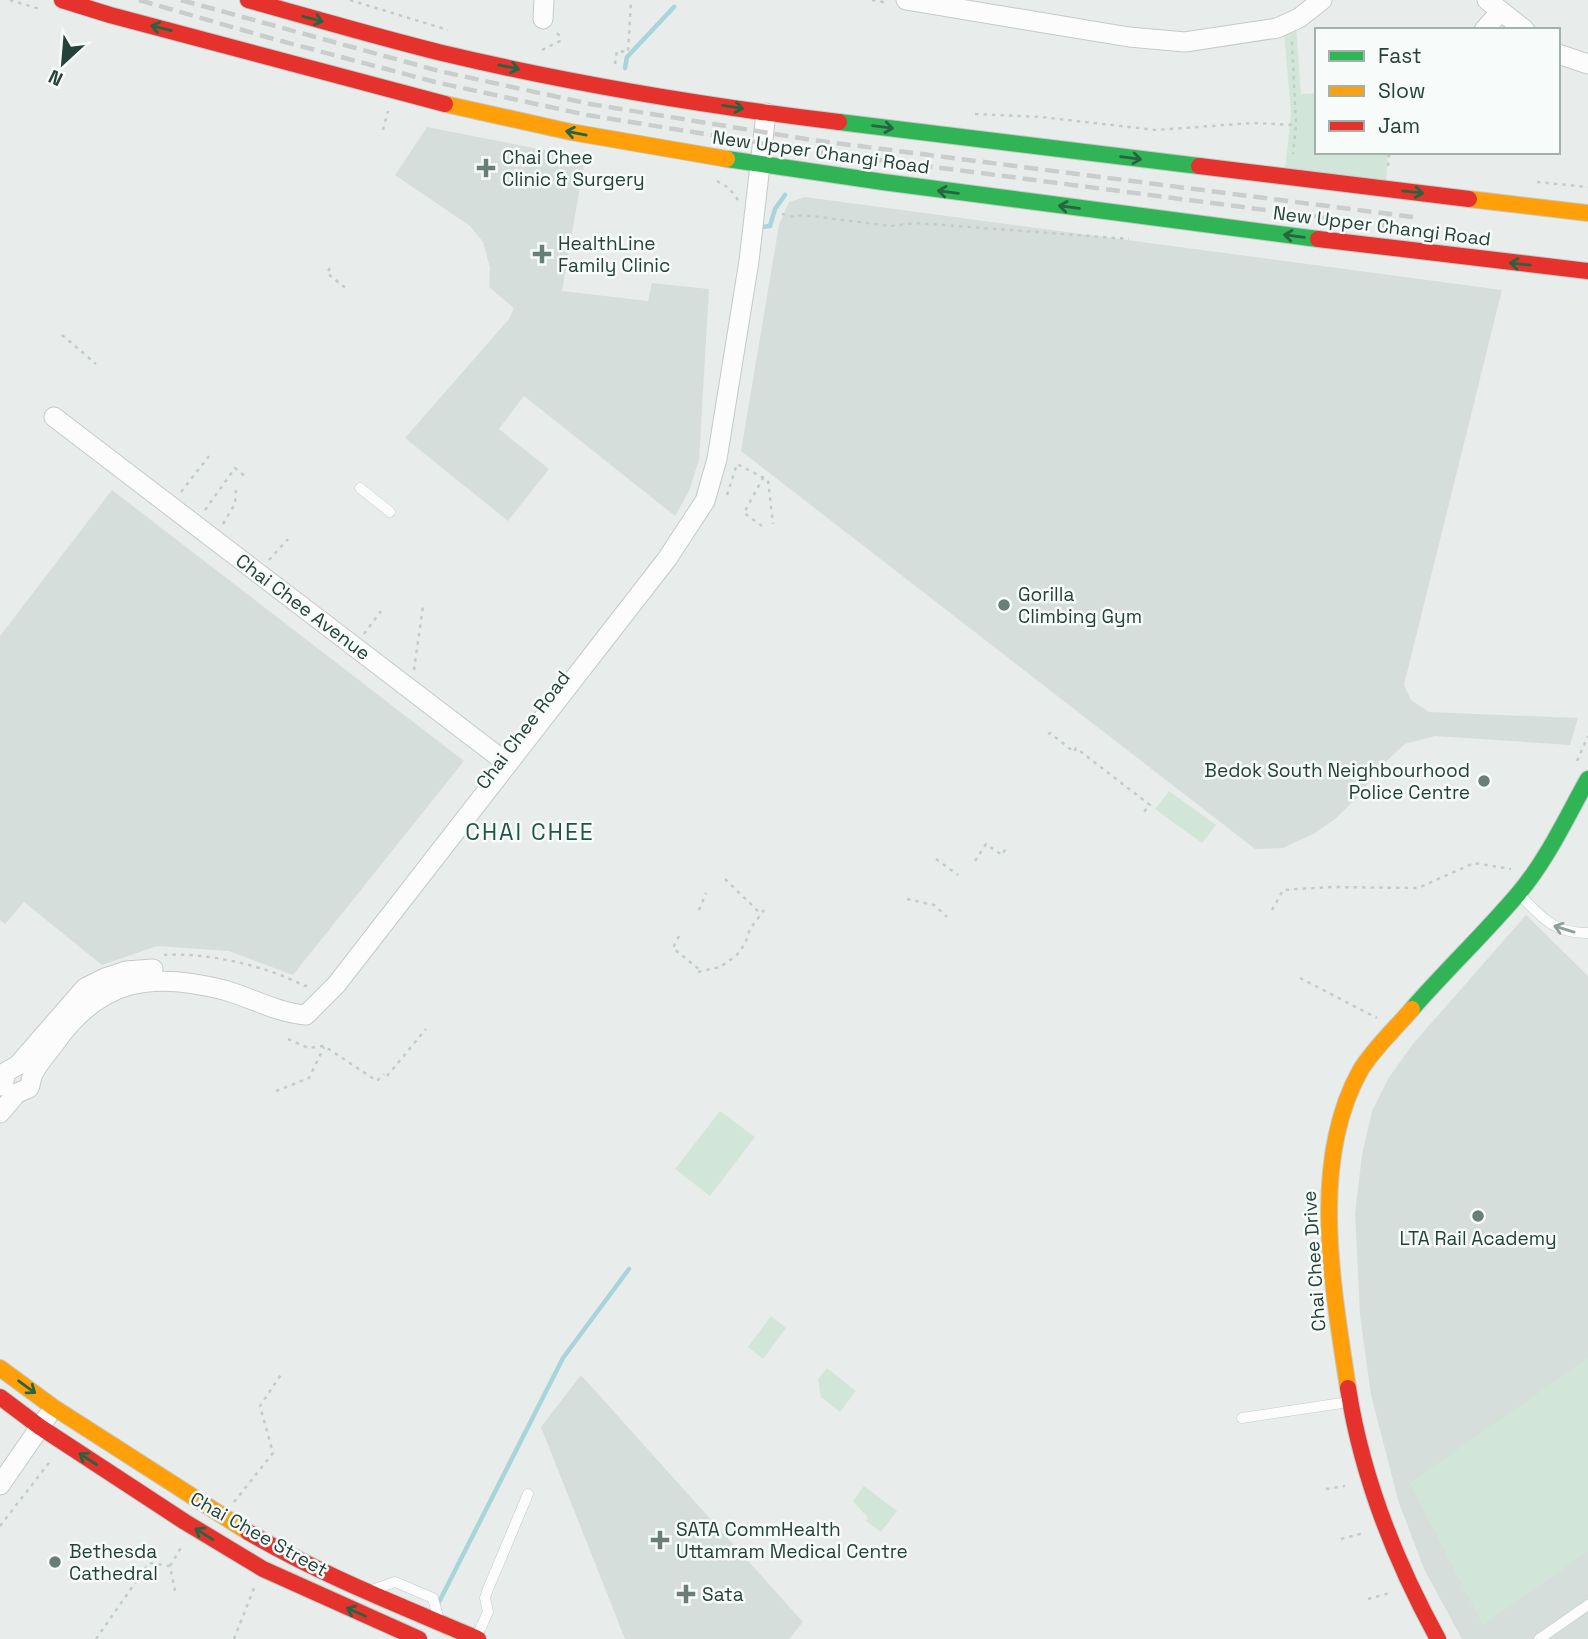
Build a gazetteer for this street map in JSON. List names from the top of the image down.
{
  "streets": {
    "main road": ["New Upper Changi Road", "Chai Chee Drive", "Chai Chee Street"],
    "street": ["Chai Chee Avenue", "Chai Chee Road"]
  },
  "crossings": [
    ["New Upper Changi Road", "Chai Chee Road"],
    ["Chai Chee Avenue", "Chai Chee Road"]
  ],
  "districts": ["CHAI CHEE"],
  "places": {
    "health": [
      "Chai Chee Clinic & Surgery",
      "HealthLine Family Clinic",
      "SATA CommHealth Uttamram Medical Centre",
      "Sata"
    ],
    "other": [
      "Gorilla Climbing Gym",
      "Bedok South Neighbourhood Police Centre",
      "LTA Rail Academy",
      "Bethesda Cathedral"
    ]
  },
  "legend": ["Fast", "Slow", "Jam"],
  "north": "bottom left"
}
